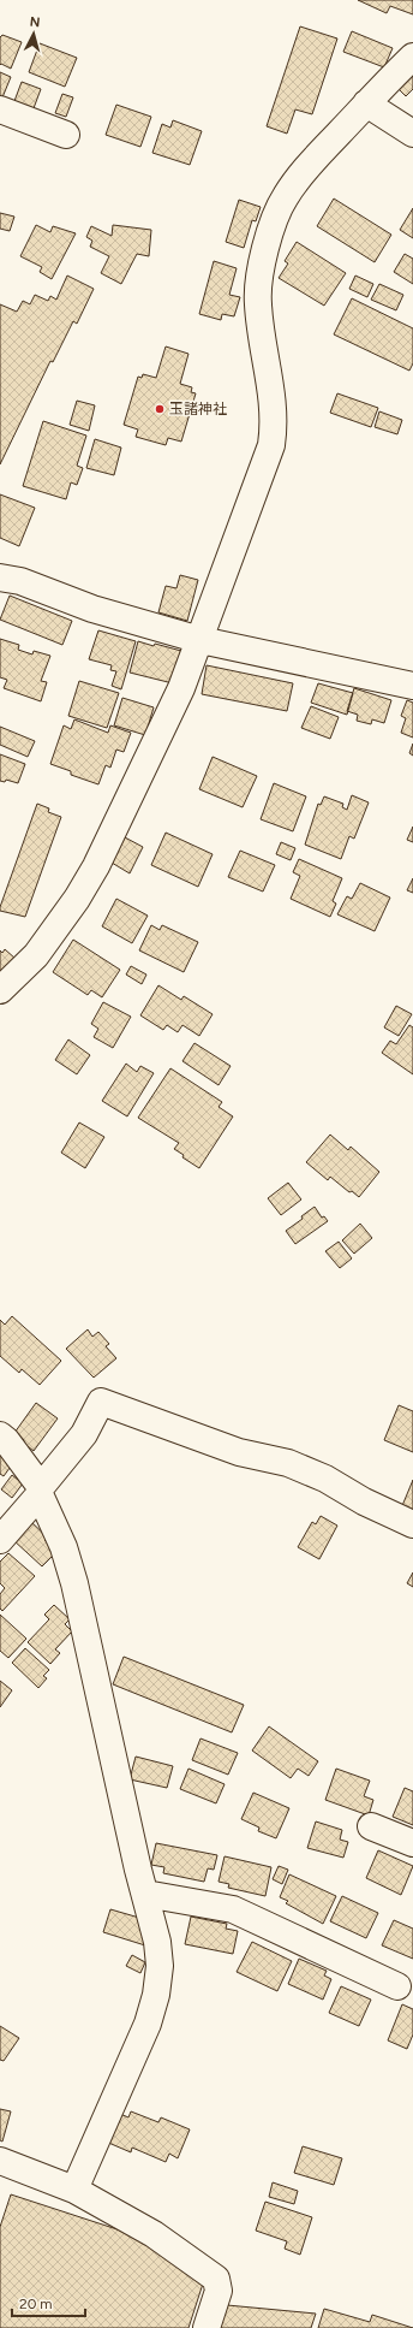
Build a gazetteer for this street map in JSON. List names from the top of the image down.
{
  "places": ["玉諸神社"],
  "scale_bar": "20 m",
  "north": "top"
}
